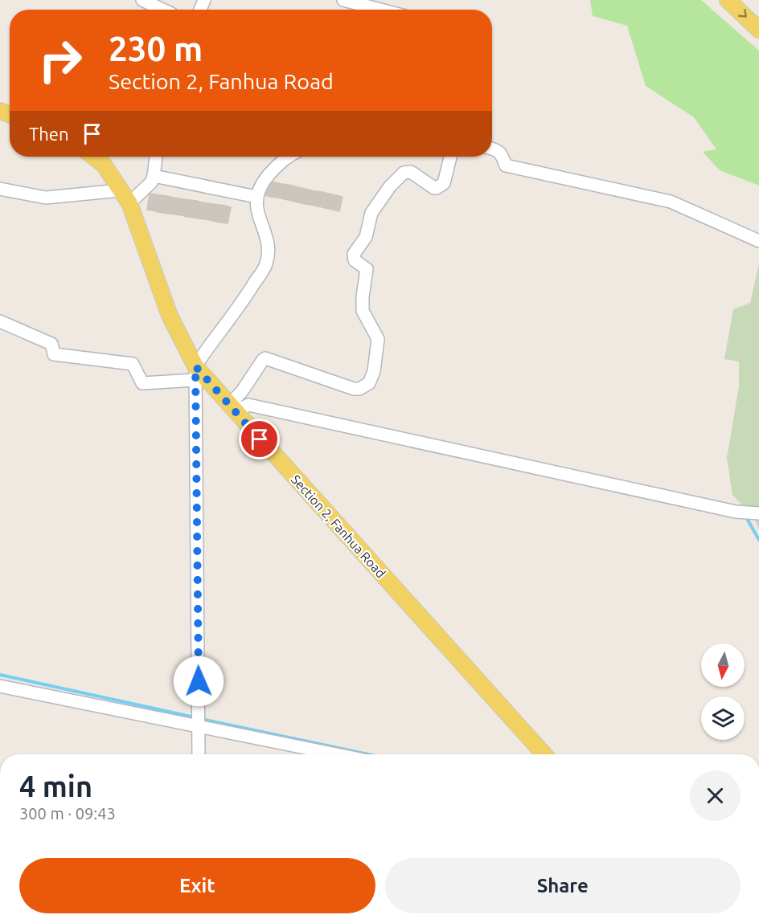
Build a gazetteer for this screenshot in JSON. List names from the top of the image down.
{
  "streets": {
    "main road": ["Section 2, Fanhua Road"]
  },
  "north": "bottom",
  "page": {
    "turn": ["230 m", "Section 2, Fanhua Road"],
    "then": "Then",
    "heading": ["4 min", "300 m · 09:43"],
    "buttons": ["Exit", "Share"]
  }
}
